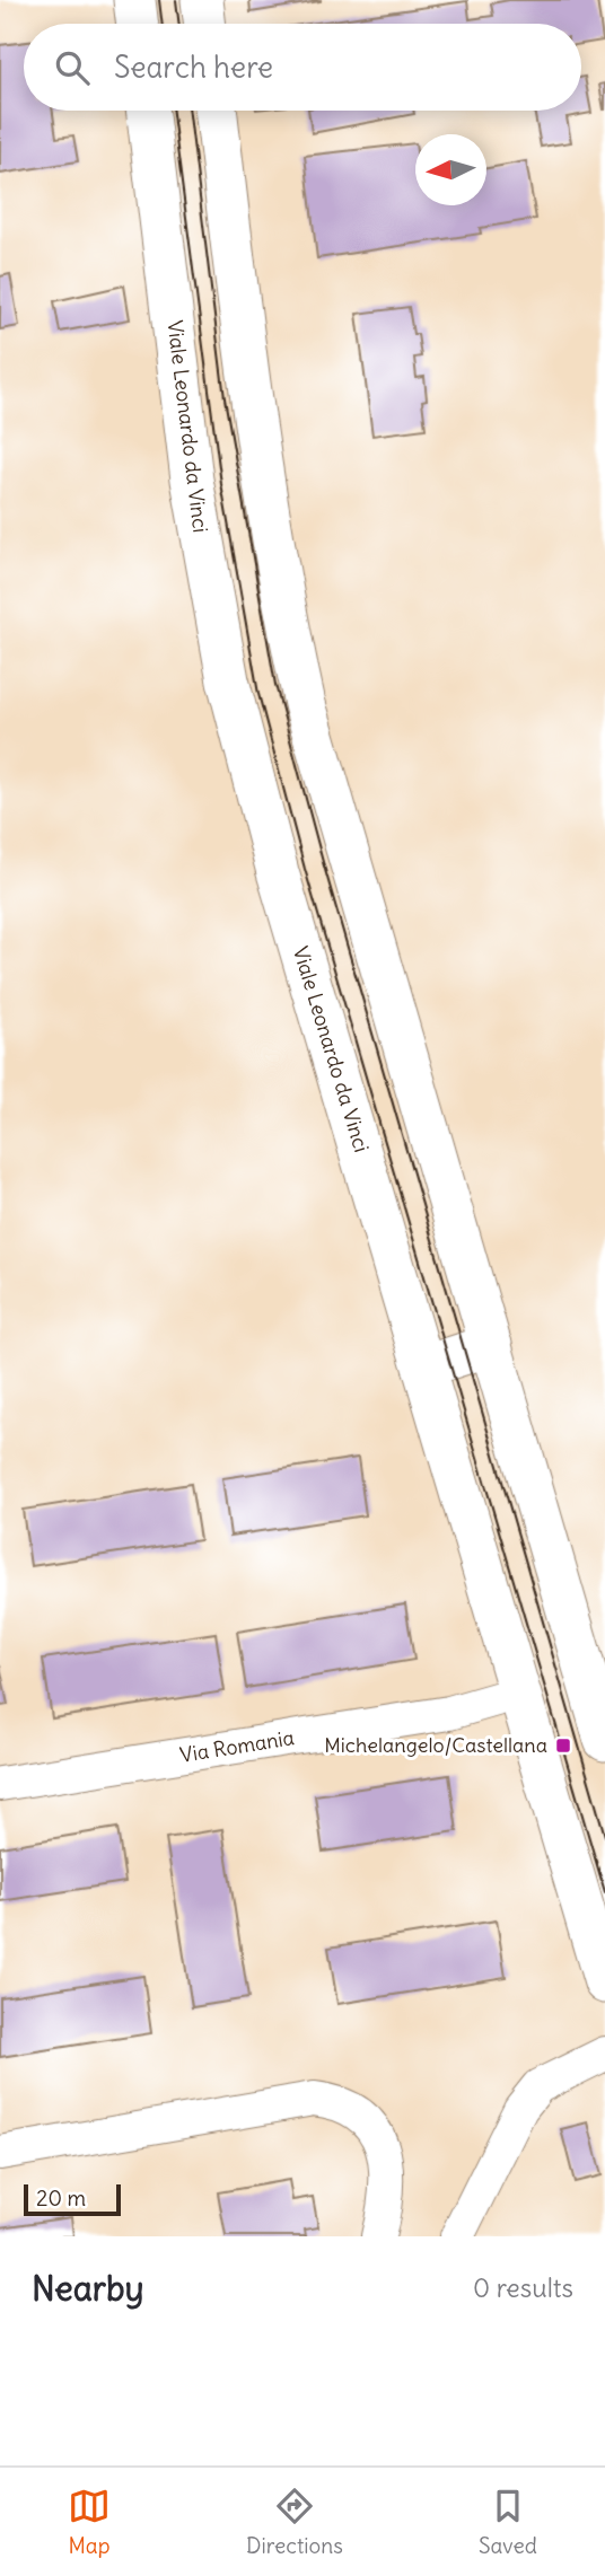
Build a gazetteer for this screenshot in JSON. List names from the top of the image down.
{
  "streets": {
    "street": ["Viale Leonardo da Vinci", "Via Romania"]
  },
  "crossings": [
    ["Viale Leonardo da Vinci", "Via Romania"]
  ],
  "places": {
    "transit": ["Michelangelo/Castellana"]
  },
  "scale_bar": "20 m",
  "north": "left",
  "page": {
    "search": "Search here",
    "scale": "20 m",
    "heading": ["Nearby", "0 results"],
    "nav": ["Map", "Directions", "Saved"]
  }
}
